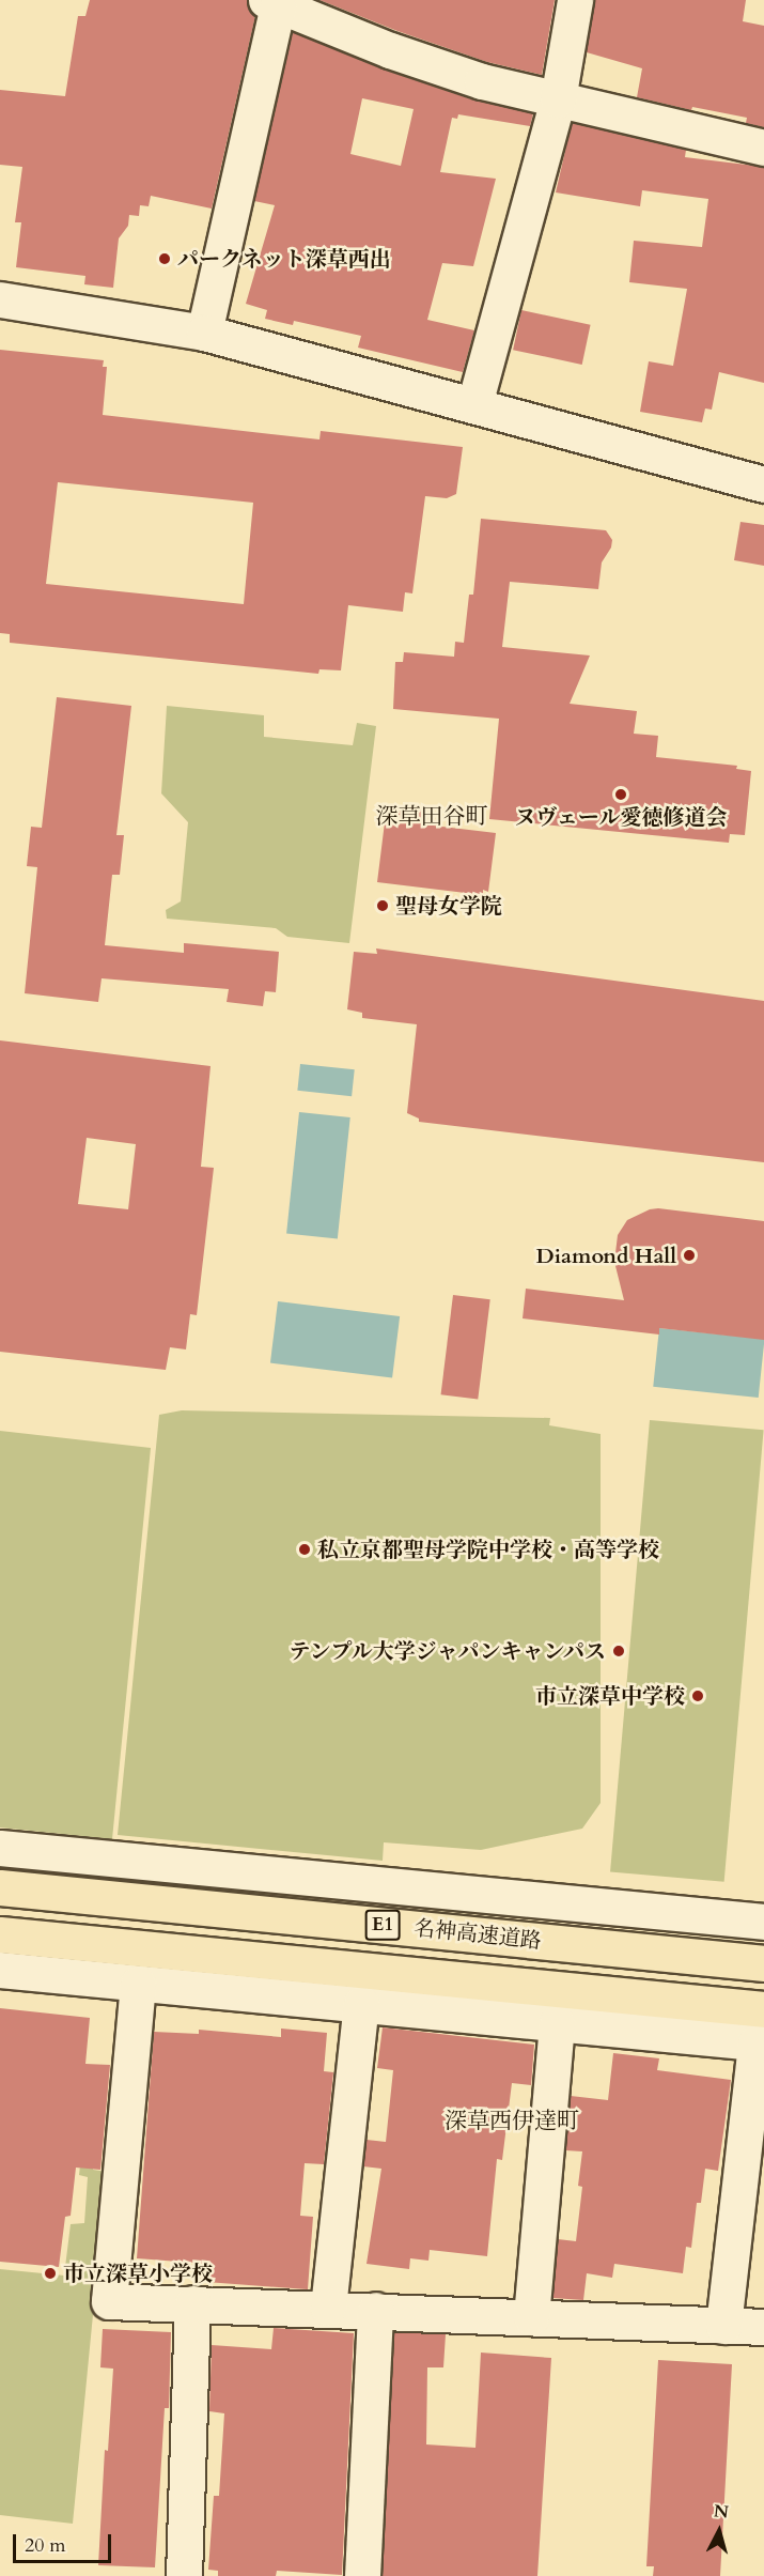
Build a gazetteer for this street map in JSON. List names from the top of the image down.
{
  "streets": {
    "highway": ["E1", "名神高速道路"]
  },
  "districts": ["深草田谷町", "深草西伊達町"],
  "places": [
    "パークネット深草西出",
    "ヌヴェール愛徳修道会",
    "聖母女学院",
    "Diamond Hall",
    "私立京都聖母学院中学校・高等学校",
    "テンプル大学ジャパンキャンパス",
    "市立深草中学校",
    "市立深草小学校"
  ],
  "scale_bar": "20 m",
  "north": "top"
}
